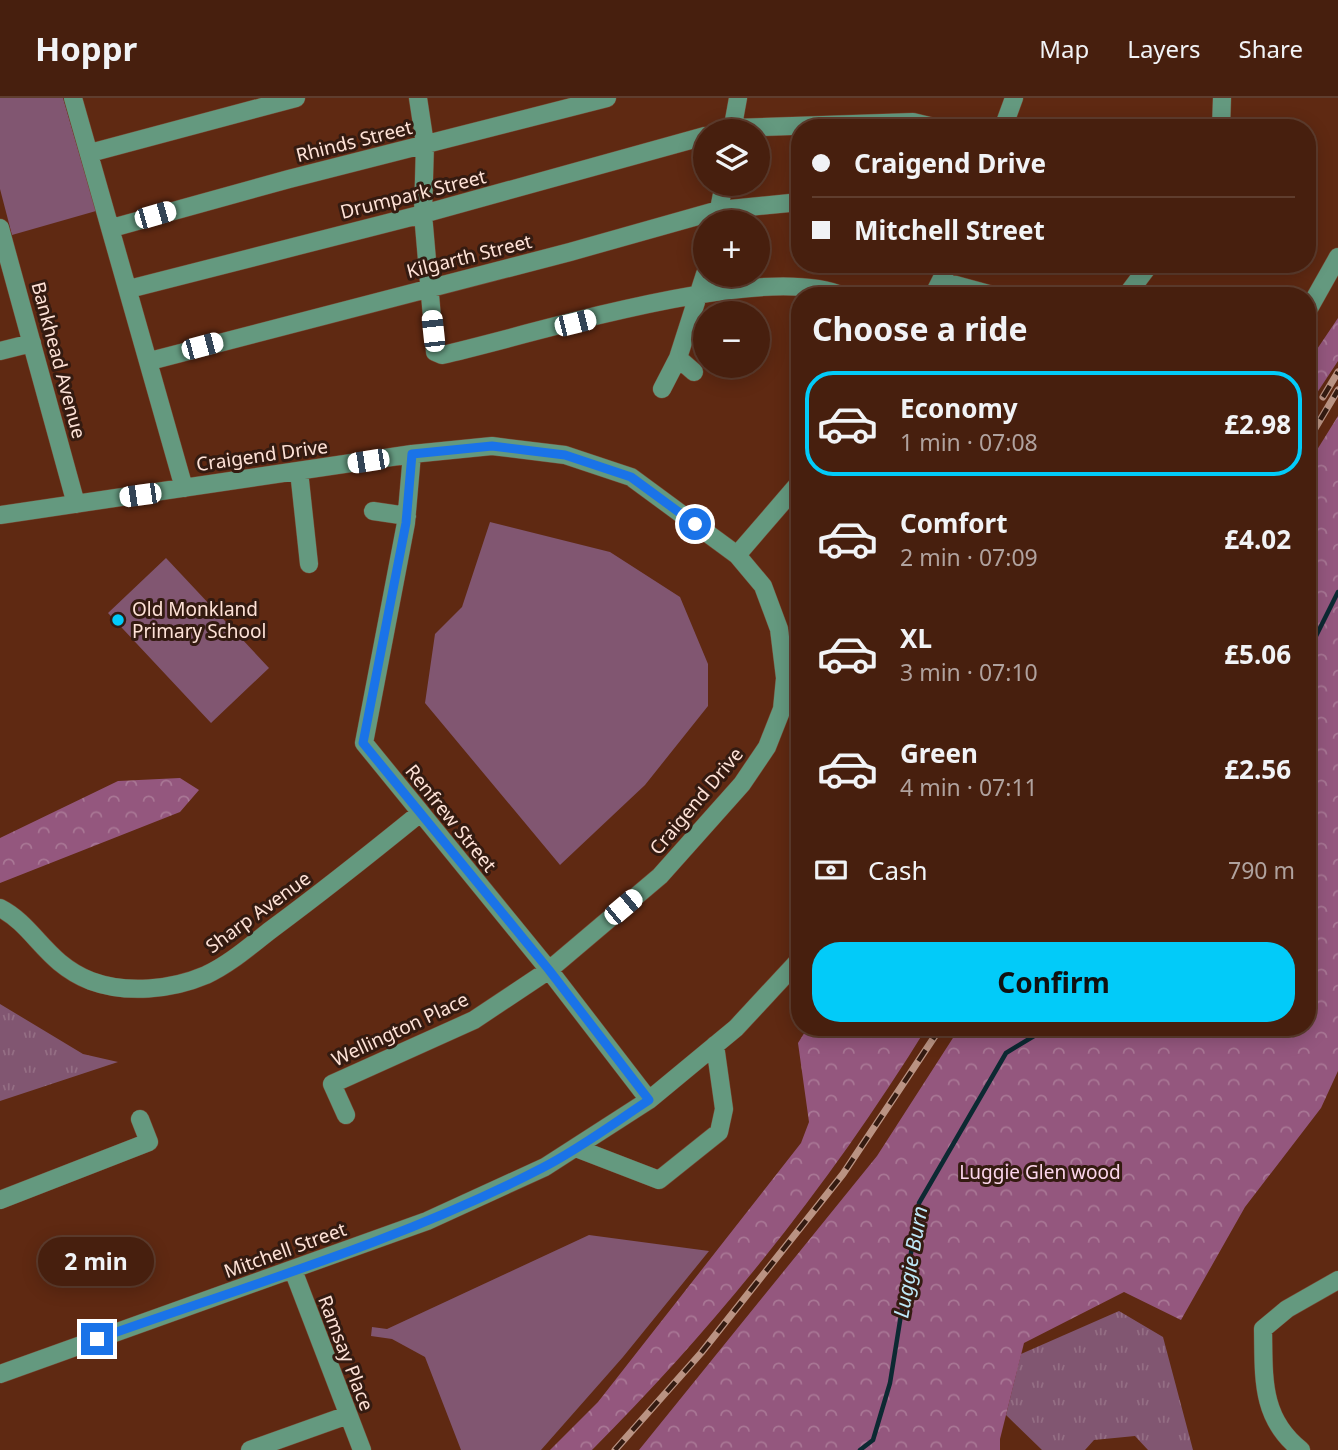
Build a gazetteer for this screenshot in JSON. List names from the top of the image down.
{
  "streets": {
    "street": [
      "Rhinds Street",
      "Drumpark Street",
      "Kilgarth Street",
      "Bankhead Avenue",
      "Craigend Drive",
      "Renfrew Street",
      "Sharp Avenue",
      "Wellington Place",
      "Mitchell Street",
      "Ramsay Place"
    ]
  },
  "crossings": [
    ["Bankhead Avenue", "Craigend Drive"],
    ["Craigend Drive", "Renfrew Street"],
    ["Craigend Drive", "Wellington Place"],
    ["Renfrew Street", "Sharp Avenue"],
    ["Renfrew Street", "Wellington Place"],
    ["Renfrew Street", "Mitchell Street"],
    ["Mitchell Street", "Ramsay Place"]
  ],
  "water": ["Luggie Burn"],
  "parks": ["Luggie Glen wood"],
  "places": ["Old Monkland Primary School"],
  "page": {
    "header": "Hoppr",
    "nav": ["Map", "Layers", "Share"],
    "map_buttons": ["+", "−"],
    "banner": ["Craigend Drive", "Mitchell Street"],
    "heading": "Choose a ride",
    "list": [
      {
        "name": "Economy",
        "note": "1 min · 07:08",
        "value": "£2.98"
      },
      {
        "name": "Comfort",
        "note": "2 min · 07:09",
        "value": "£4.02"
      },
      {
        "name": "XL",
        "note": "3 min · 07:10",
        "value": "£5.06"
      },
      {
        "name": "Green",
        "note": "4 min · 07:11",
        "value": "£2.56"
      }
    ],
    "pay": ["Cash", "790 m"],
    "buttons": "Confirm",
    "bubble": "2 min"
  }
}
